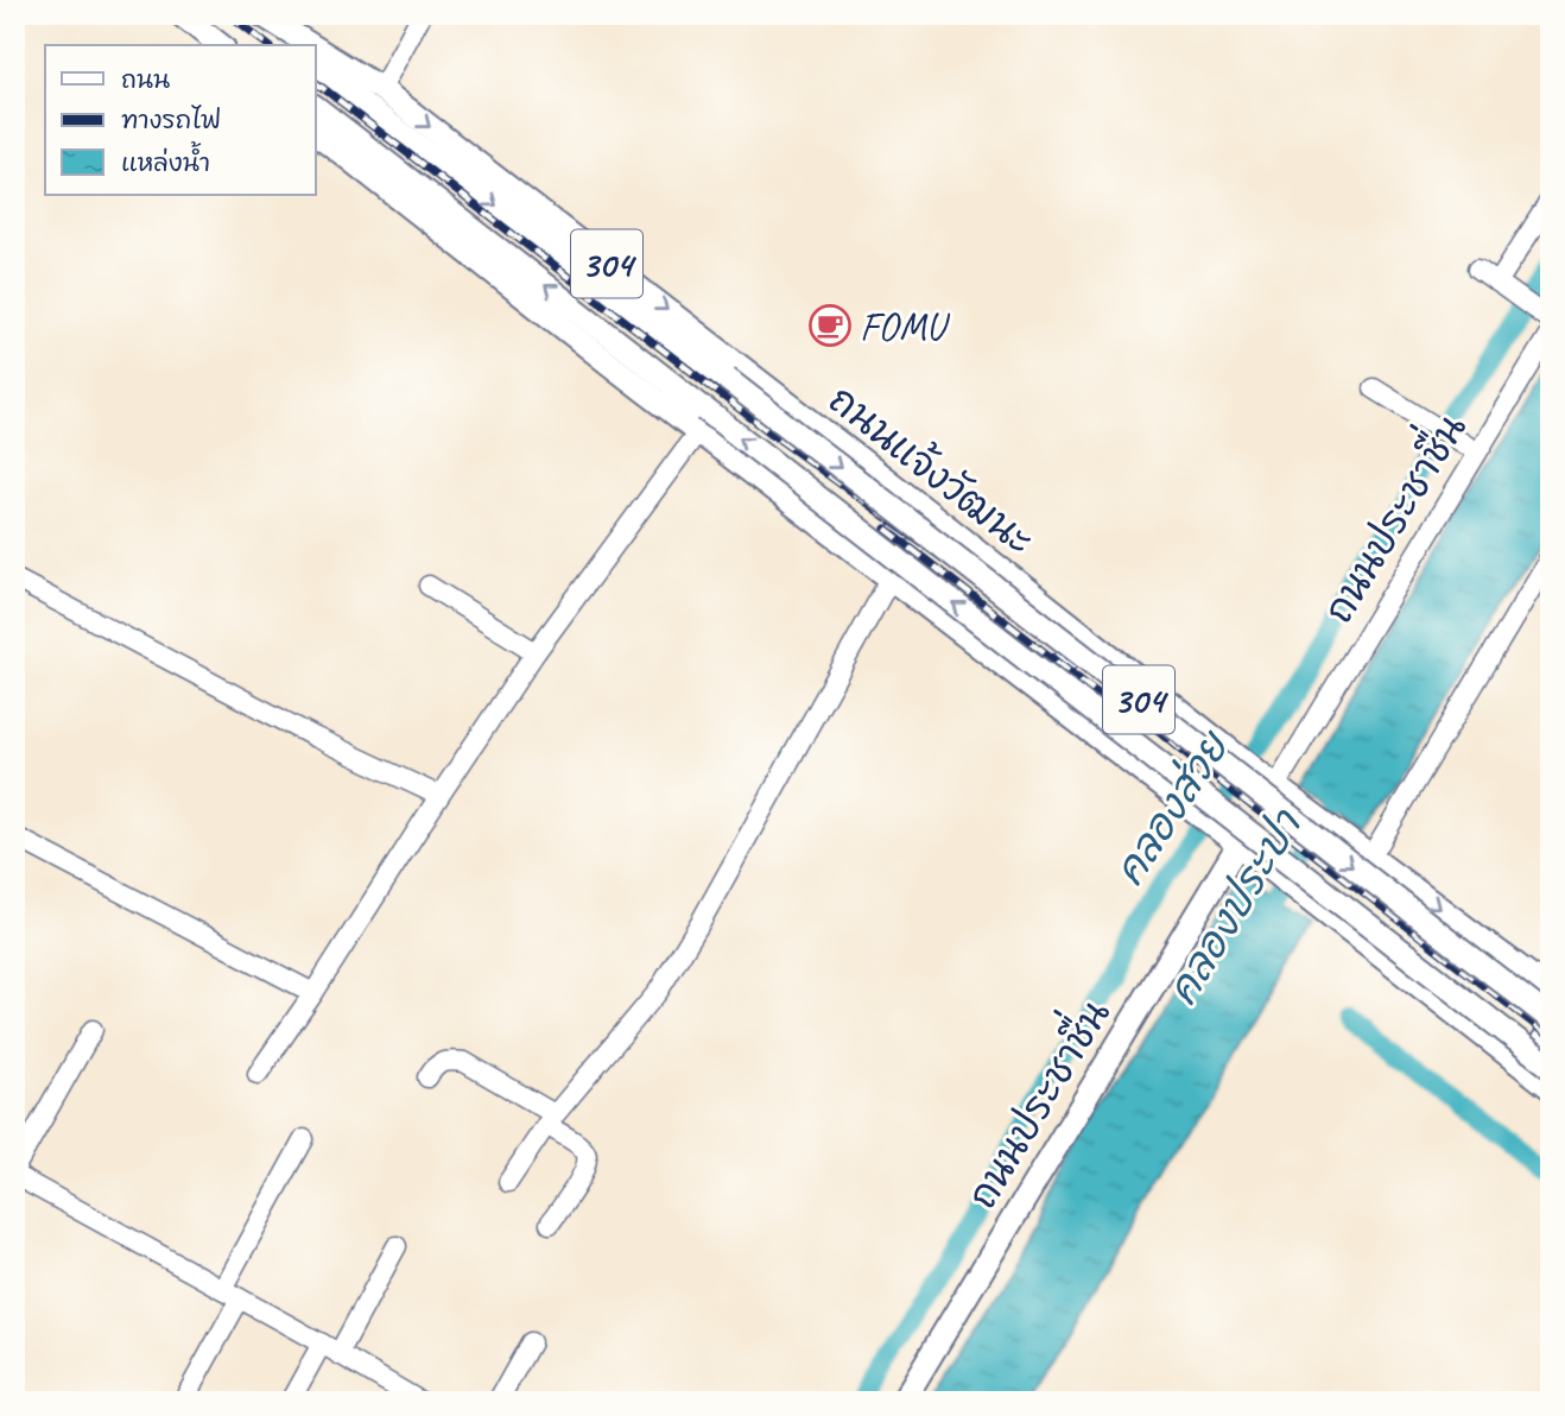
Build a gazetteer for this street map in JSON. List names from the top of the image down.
{
  "streets": {
    "main road": ["304", "ถนนแจ้งวัฒนะ", "ถนนประชาชื่น"]
  },
  "crossings": [
    ["304", "ถนนประชาชื่น"],
    ["ถนนแจ้งวัฒนะ", "ถนนประชาชื่น"]
  ],
  "water": ["คลองส่วย", "คลองประปา"],
  "places": {
    "cafe": ["FOMU"]
  },
  "legend": ["ถนน", "ทางรถไฟ", "แหล่งน้ำ"]
}
